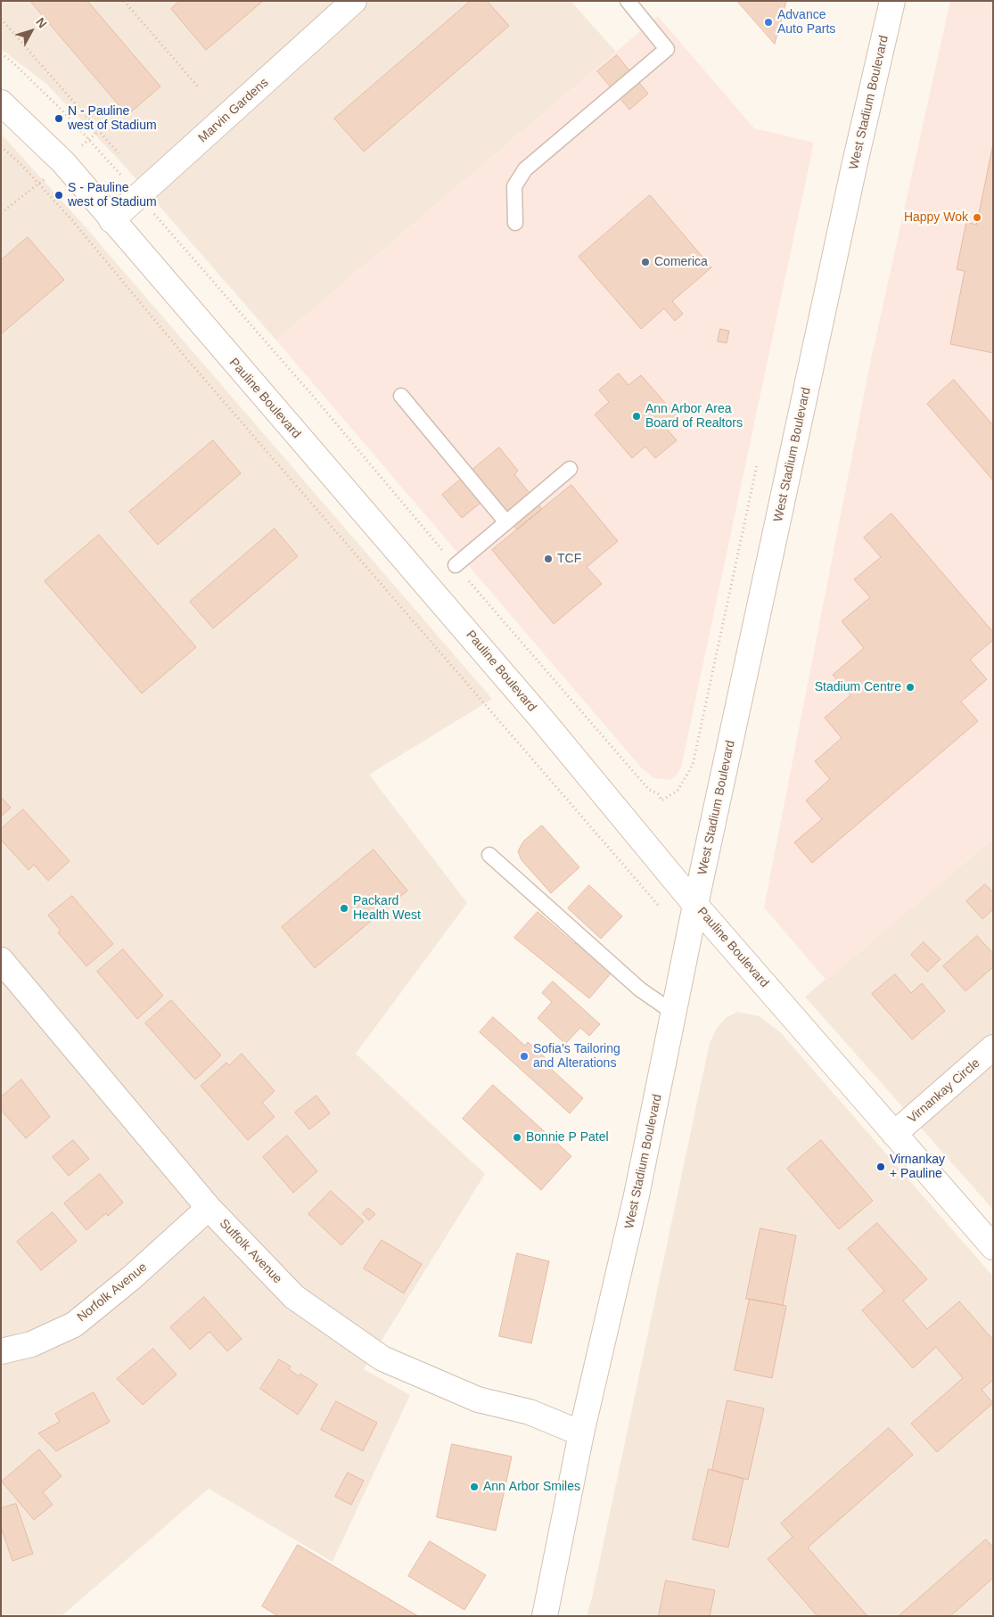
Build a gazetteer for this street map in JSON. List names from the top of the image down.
{
  "streets": {
    "street": [
      "West Stadium Boulevard",
      "Marvin Gardens",
      "Pauline Boulevard",
      "Virnankay Circle",
      "Suffolk Avenue",
      "Norfolk Avenue"
    ]
  },
  "crossings": [
    ["West Stadium Boulevard", "Pauline Boulevard"],
    ["West Stadium Boulevard", "Suffolk Avenue"],
    ["Marvin Gardens", "Pauline Boulevard"],
    ["Pauline Boulevard", "Virnankay Circle"],
    ["Suffolk Avenue", "Norfolk Avenue"]
  ],
  "places": [
    "Advance Auto Parts",
    "N - Pauline west of Stadium",
    "S - Pauline west of Stadium",
    "Happy Wok",
    "Comerica",
    "Ann Arbor Area Board of Realtors",
    "TCF",
    "Stadium Centre",
    "Packard Health West",
    "Sofia’s Tailoring and Alterations",
    "Bonnie P Patel",
    "Virnankay + Pauline",
    "Ann Arbor Smiles"
  ],
  "north": "top right"
}
